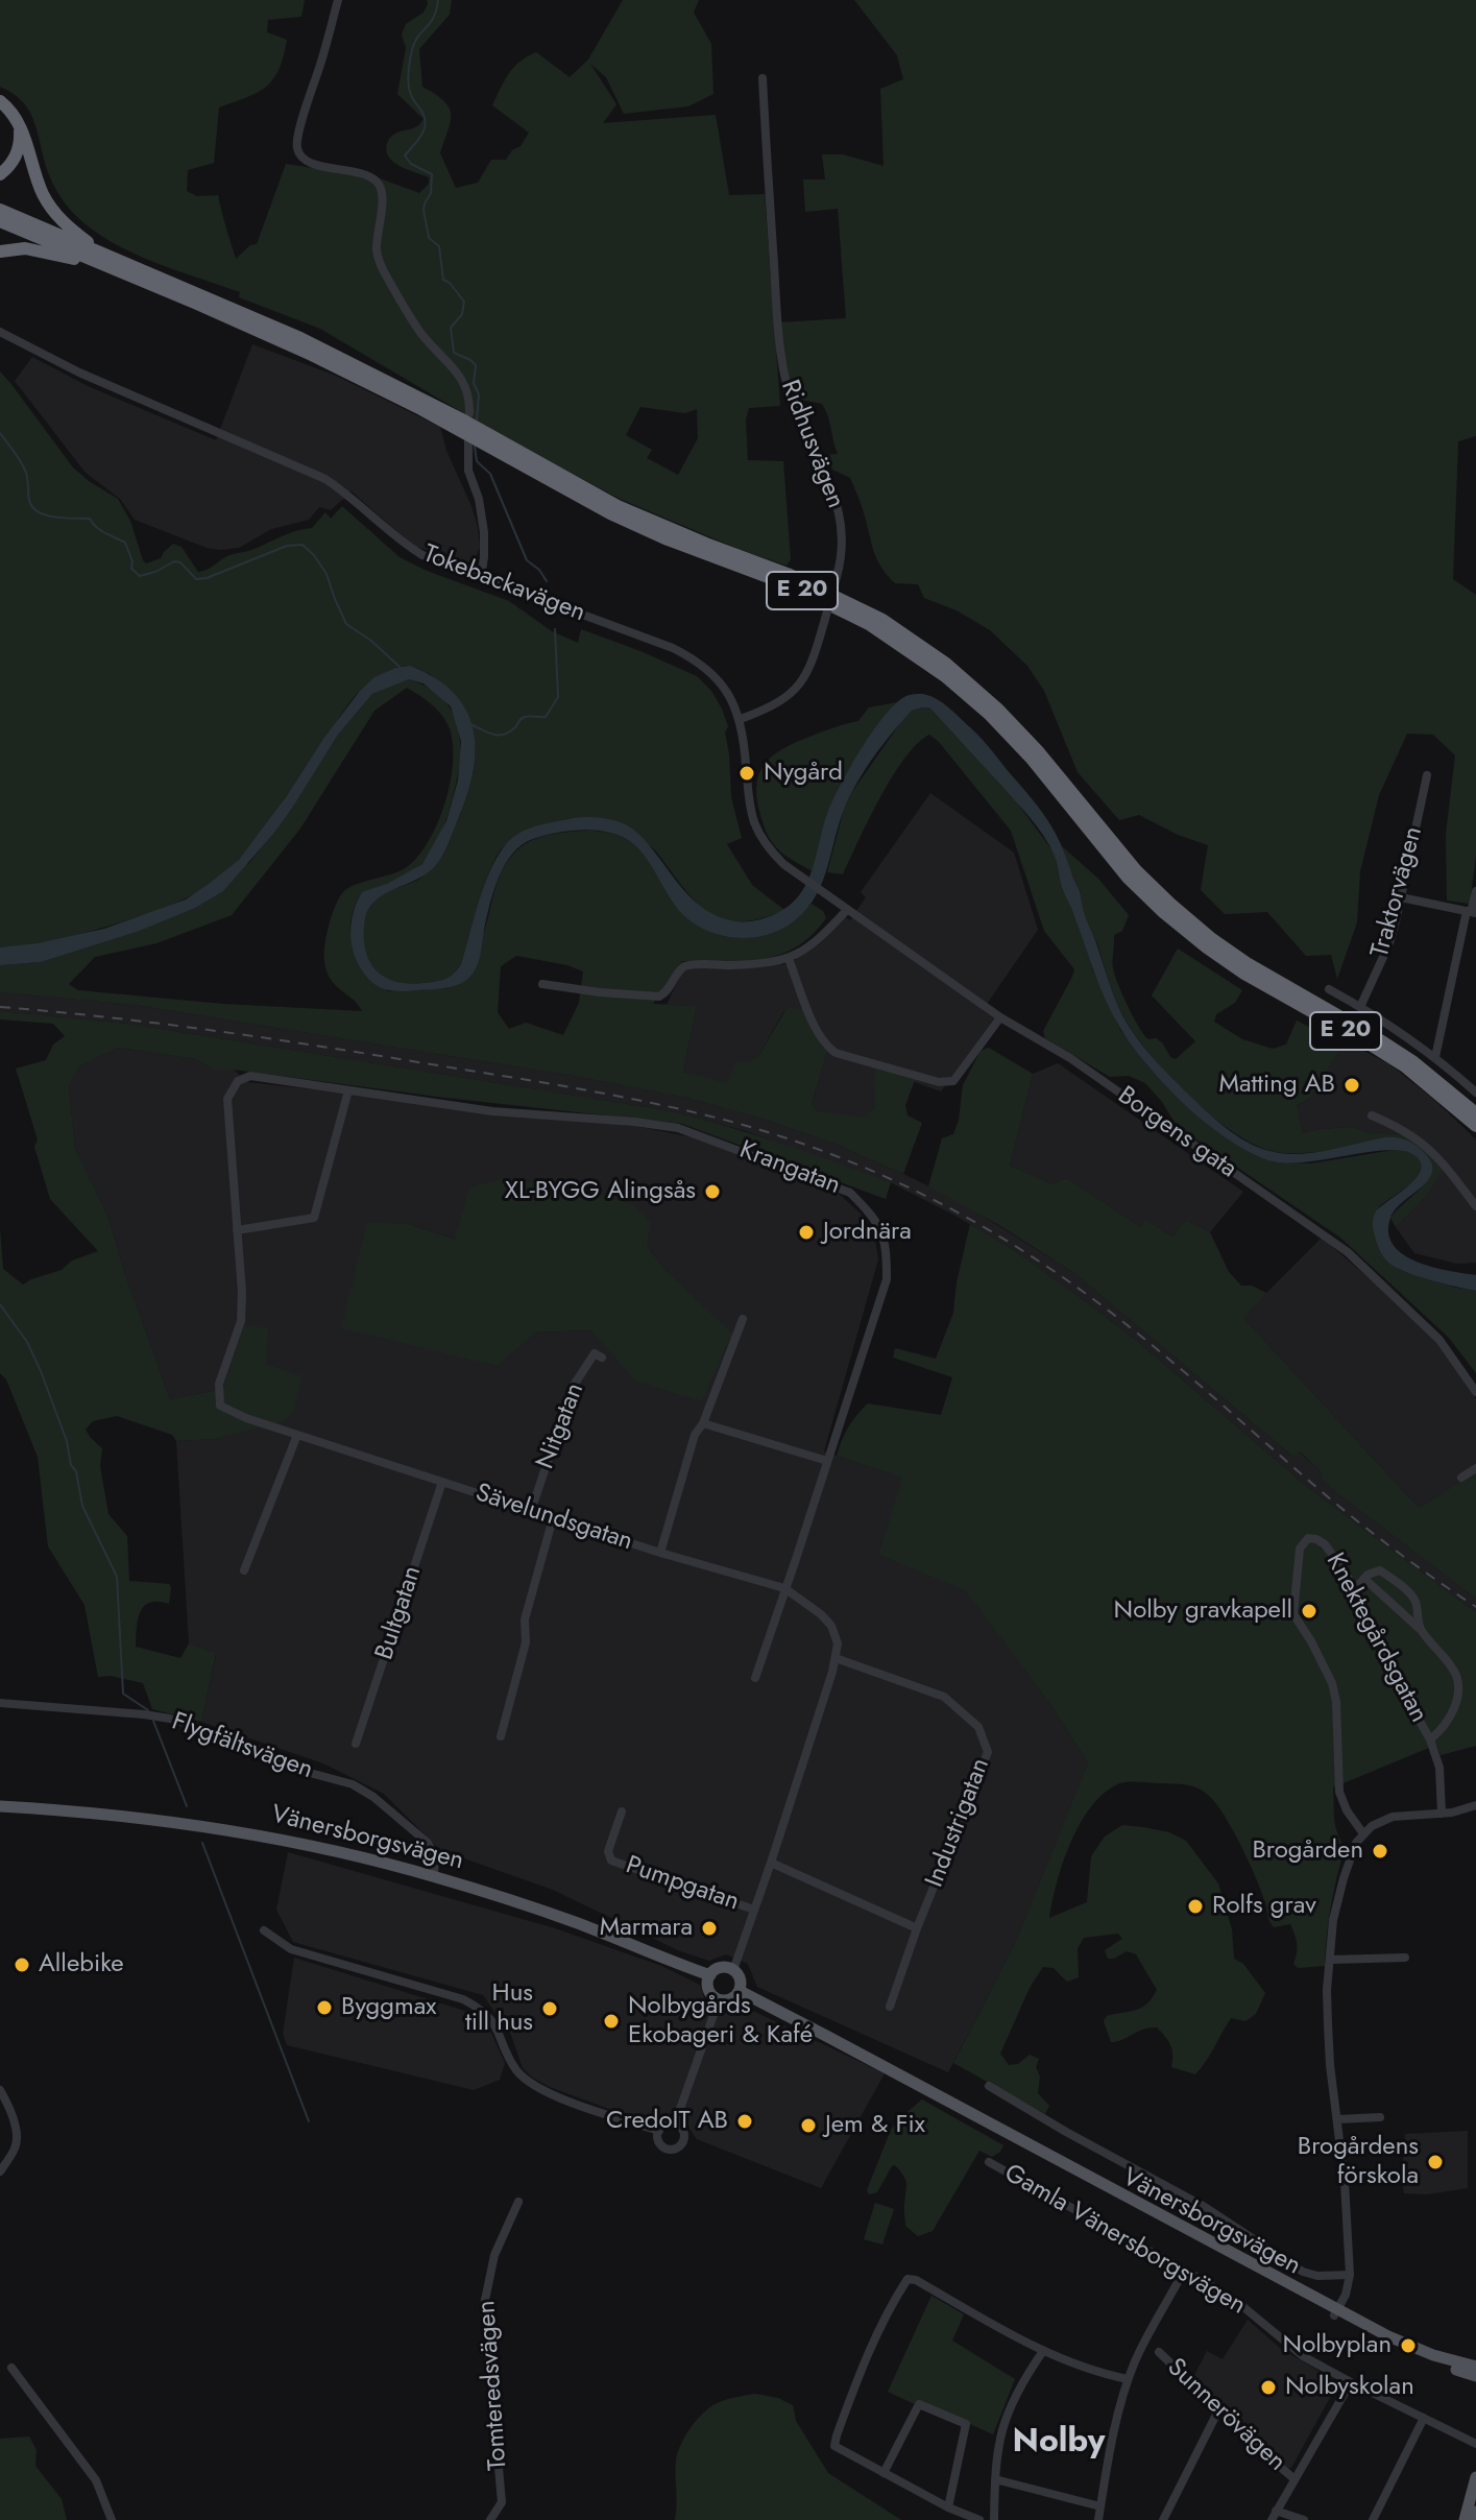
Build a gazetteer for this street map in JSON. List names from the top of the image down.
{
  "streets": {
    "highway": ["E 20"],
    "main road": ["Vänersborgsvägen"],
    "street": [
      "Ridhusvägen",
      "Tokebackavägen",
      "Traktorvägen",
      "Borgens gata",
      "Krangatan",
      "Nitgatan",
      "Sävelundsgatan",
      "Bultgatan",
      "Knektegårdsgatan",
      "Flygfältsvägen",
      "Industrigatan",
      "Pumpgatan",
      "Gamla Vänersborgsvägen",
      "Tomteredsvägen",
      "Sunnerövägen"
    ]
  },
  "crossings": [
    ["Ridhusvägen", "Tokebackavägen"],
    ["Tokebackavägen", "Borgens gata"],
    ["Krangatan", "Sävelundsgatan"],
    ["Nitgatan", "Sävelundsgatan"],
    ["Sävelundsgatan", "Bultgatan"],
    ["Sävelundsgatan", "Industrigatan"],
    ["Flygfältsvägen", "Vänersborgsvägen"]
  ],
  "districts": ["Nolby"],
  "places": [
    "Nygård",
    "Matting AB",
    "XL-BYGG Alingsås",
    "Jordnära",
    "Nolby gravkapell",
    "Brogården",
    "Rolfs grav",
    "Marmara",
    "Allebike",
    "Byggmax",
    "Hus till hus",
    "Nolbygårds Ekobageri & Kafé",
    "CredoIT AB",
    "Jem & Fix",
    "Brogårdens förskola",
    "Nolbyplan",
    "Nolbyskolan"
  ]
}
